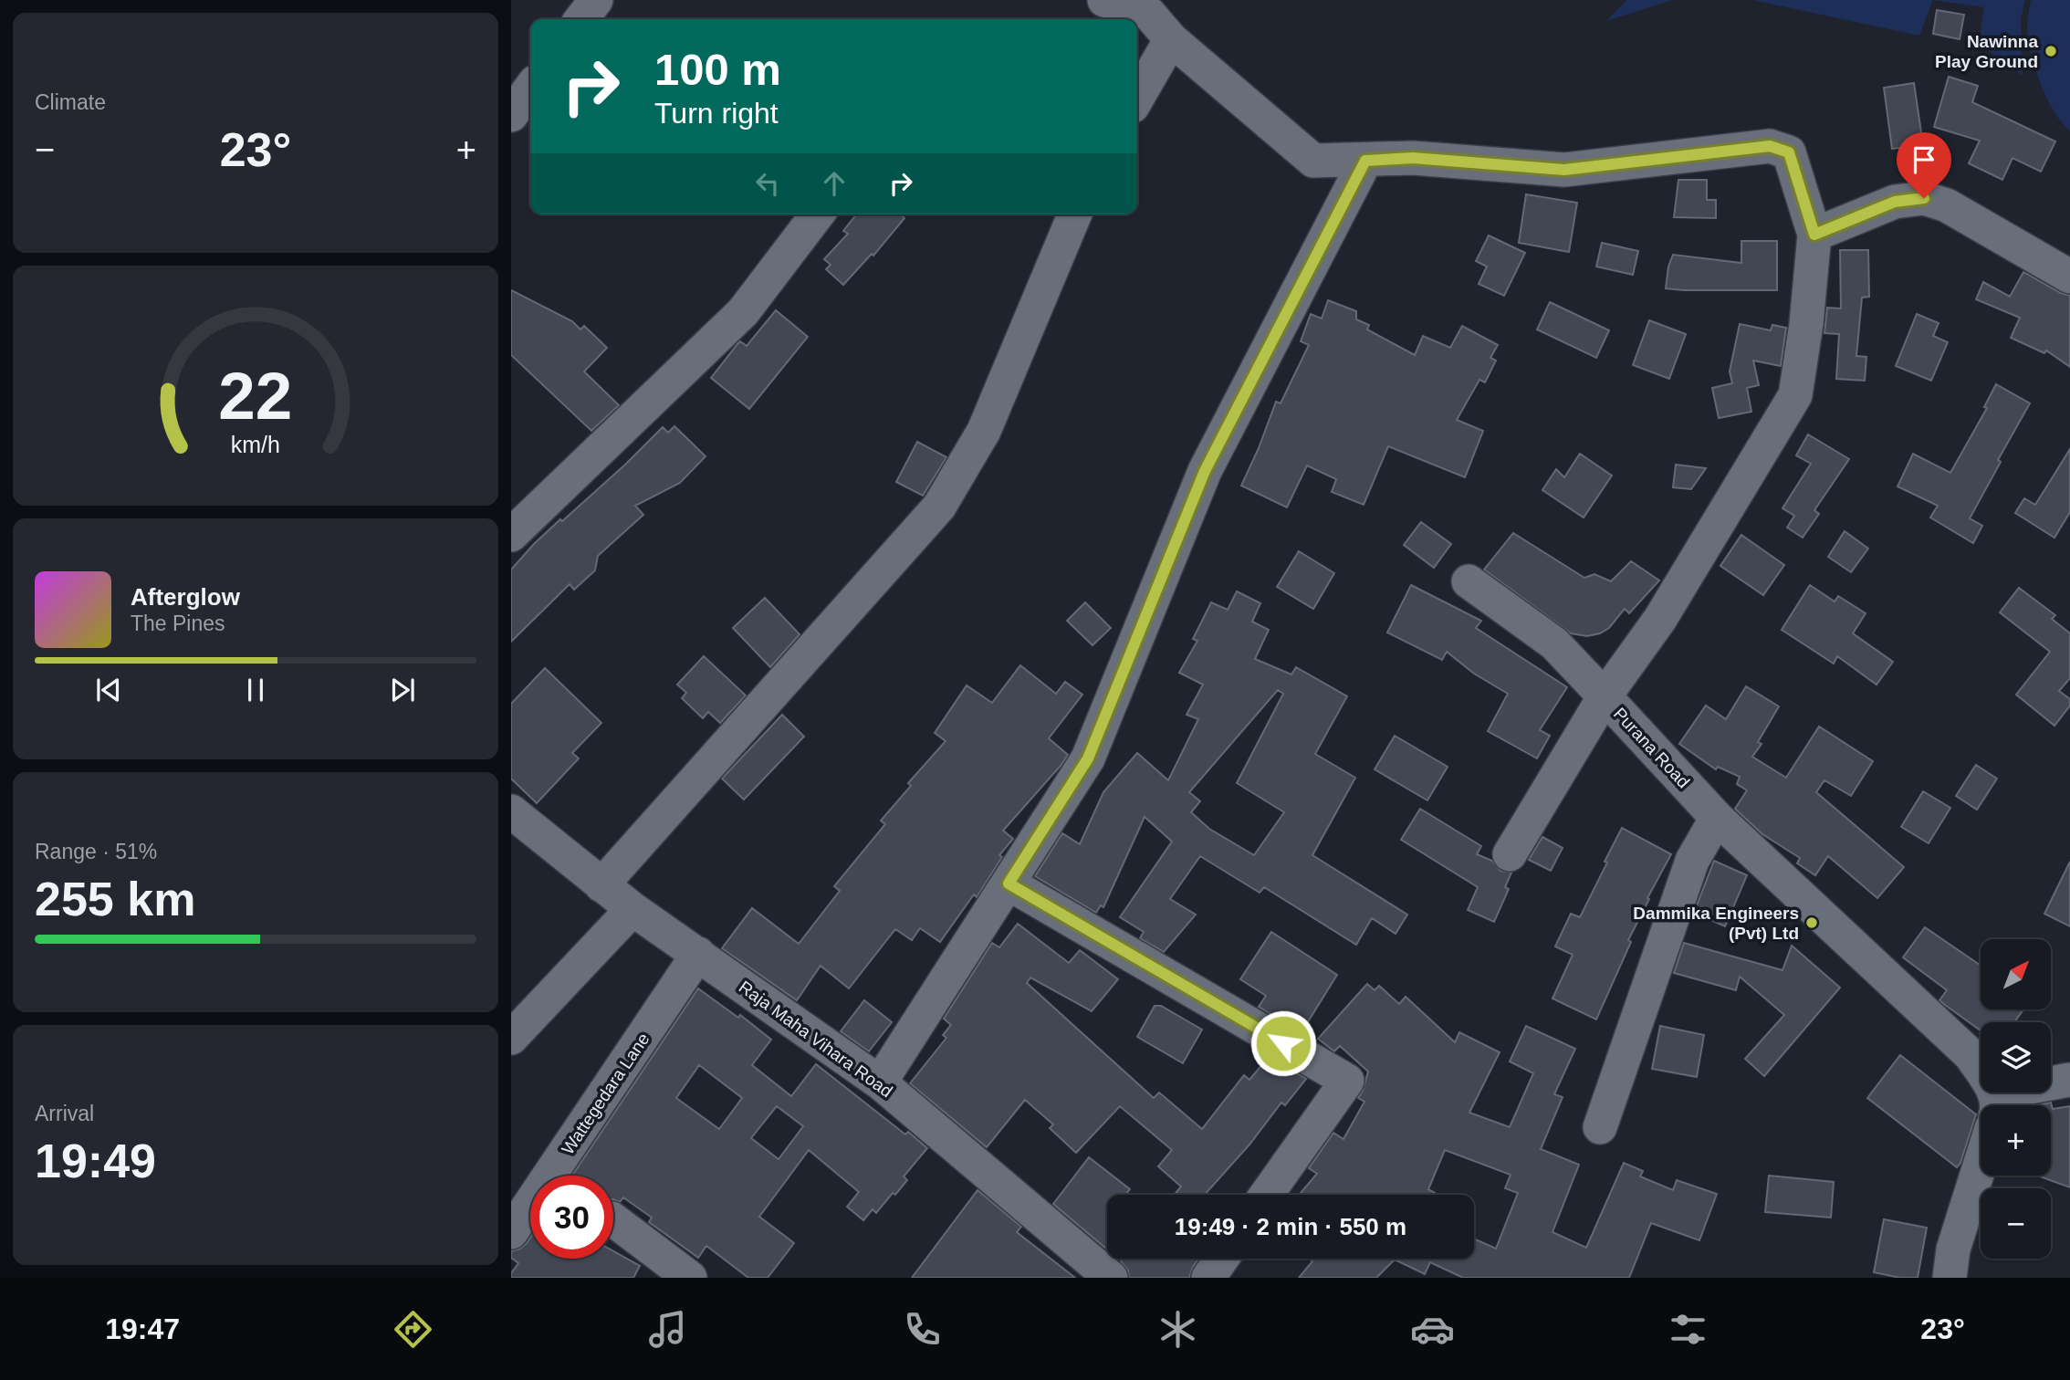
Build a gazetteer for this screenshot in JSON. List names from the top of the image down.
{
  "streets": {
    "street": ["Purana Road", "Raja Maha Vihara Road", "Wattegedara Lane"]
  },
  "crossings": [
    ["Raja Maha Vihara Road", "Wattegedara Lane"]
  ],
  "places": ["Nawinna Play Ground", "Dammika Engineers (Pvt) Ltd"],
  "north": "top right",
  "page": {
    "tile": [
      "Climate",
      ["Range · 51%", "255 km"],
      ["Arrival", "19:49"]
    ],
    "turn": ["100 m", "Turn right"],
    "heat": ["−", "23°", "+"],
    "song": ["Afterglow", "The Pines"],
    "map_buttons": ["+", "−"],
    "limit": "30",
    "trip": "19:49 · 2 min · 550 m",
    "tabs": ["19:47", "23°"],
    "gauge": ["22", "km/h"]
  }
}
